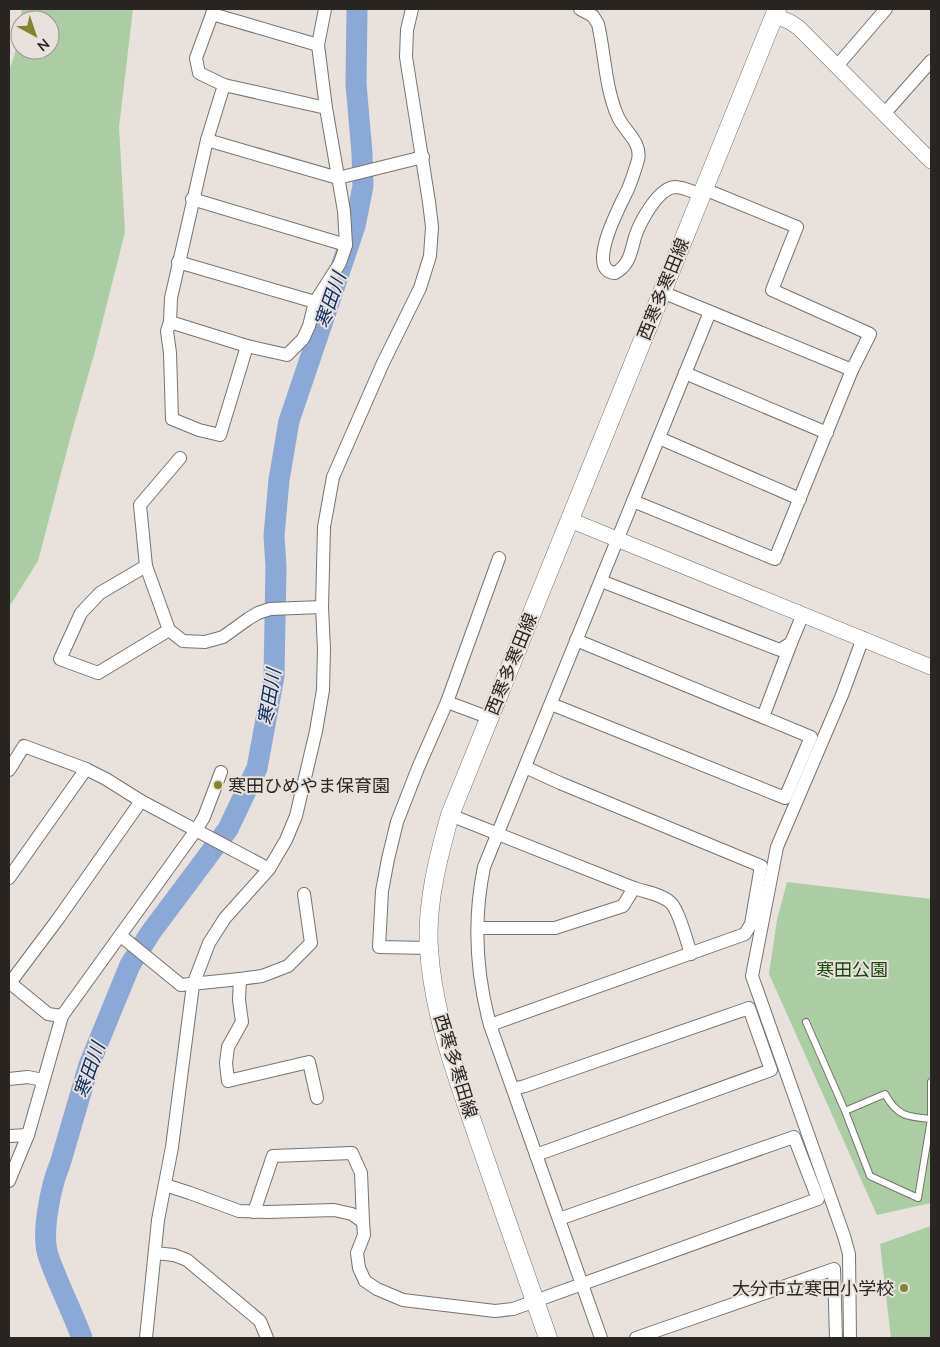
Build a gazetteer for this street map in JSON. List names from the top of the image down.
{
  "streets": {
    "main road": ["西寒多寒田線"]
  },
  "water": ["寒田川"],
  "parks": ["寒田公園"],
  "places": ["寒田ひめやま保育園", "大分市立寒田小学校"],
  "north": "bottom right"
}
